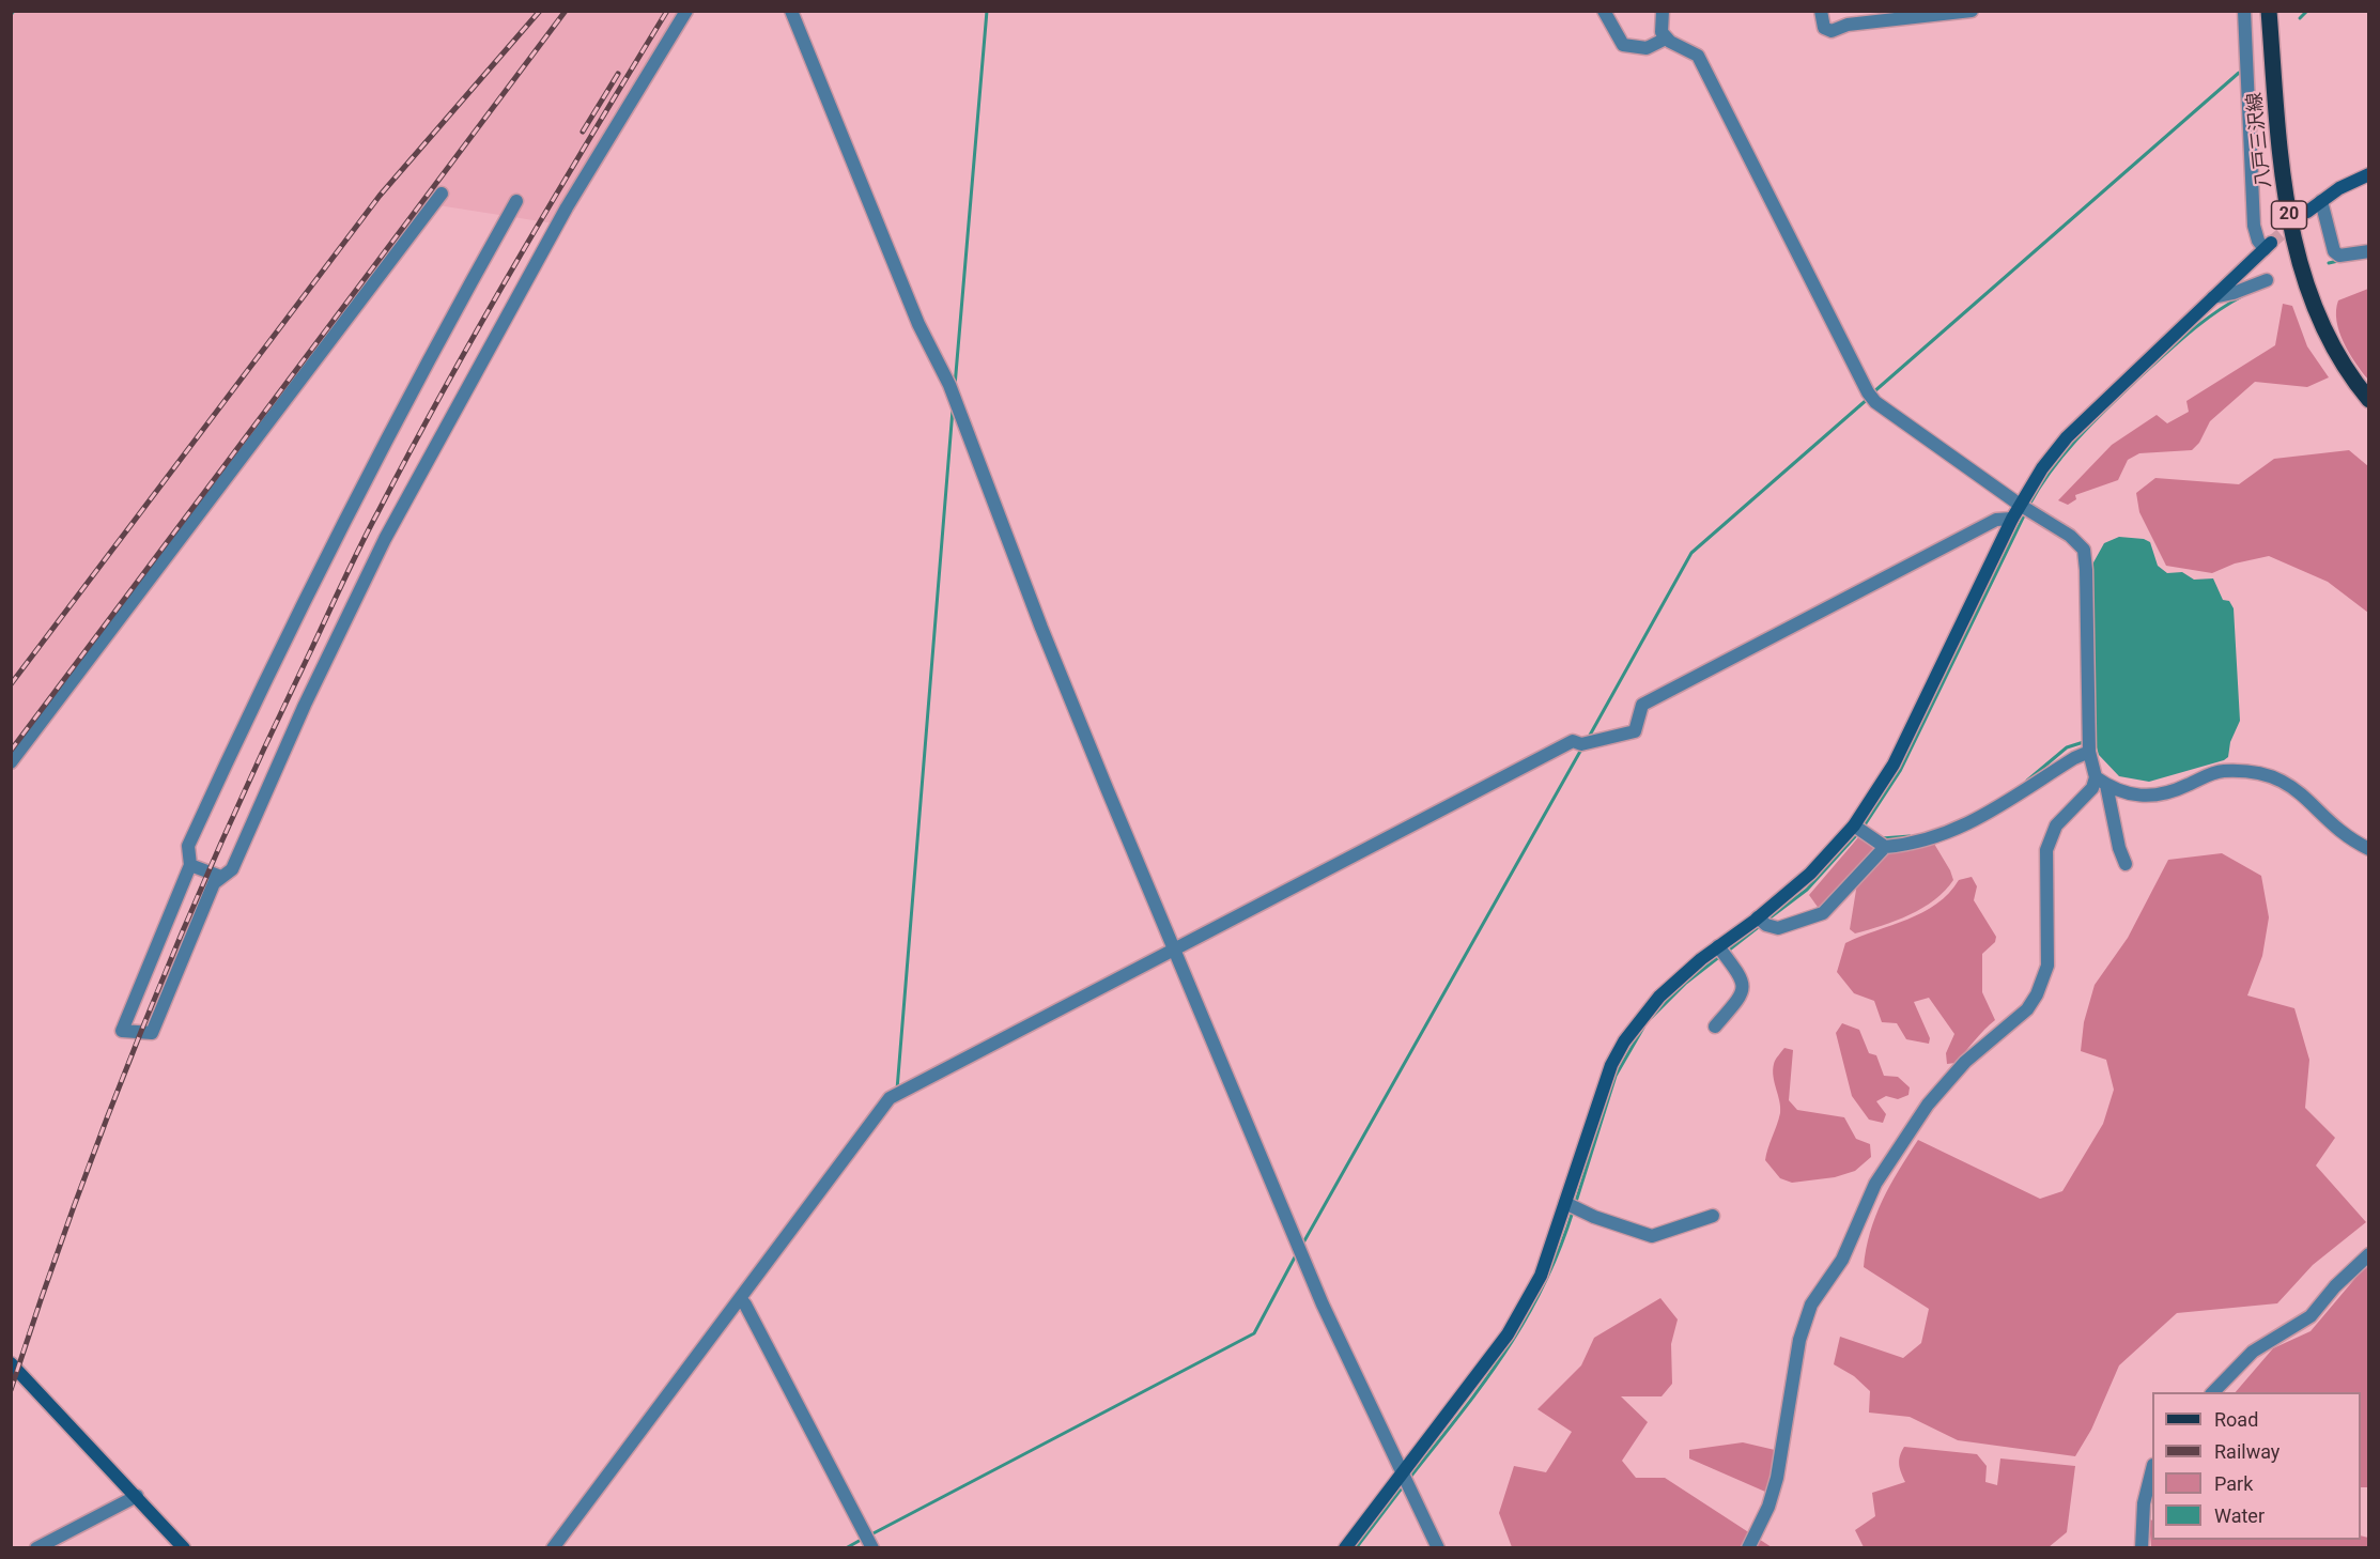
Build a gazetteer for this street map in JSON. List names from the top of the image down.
{
  "streets": {
    "main road": ["八戸三沢線", "20"]
  },
  "legend": [
    "Road",
    "Railway",
    "Park",
    "Water"
  ]
}
